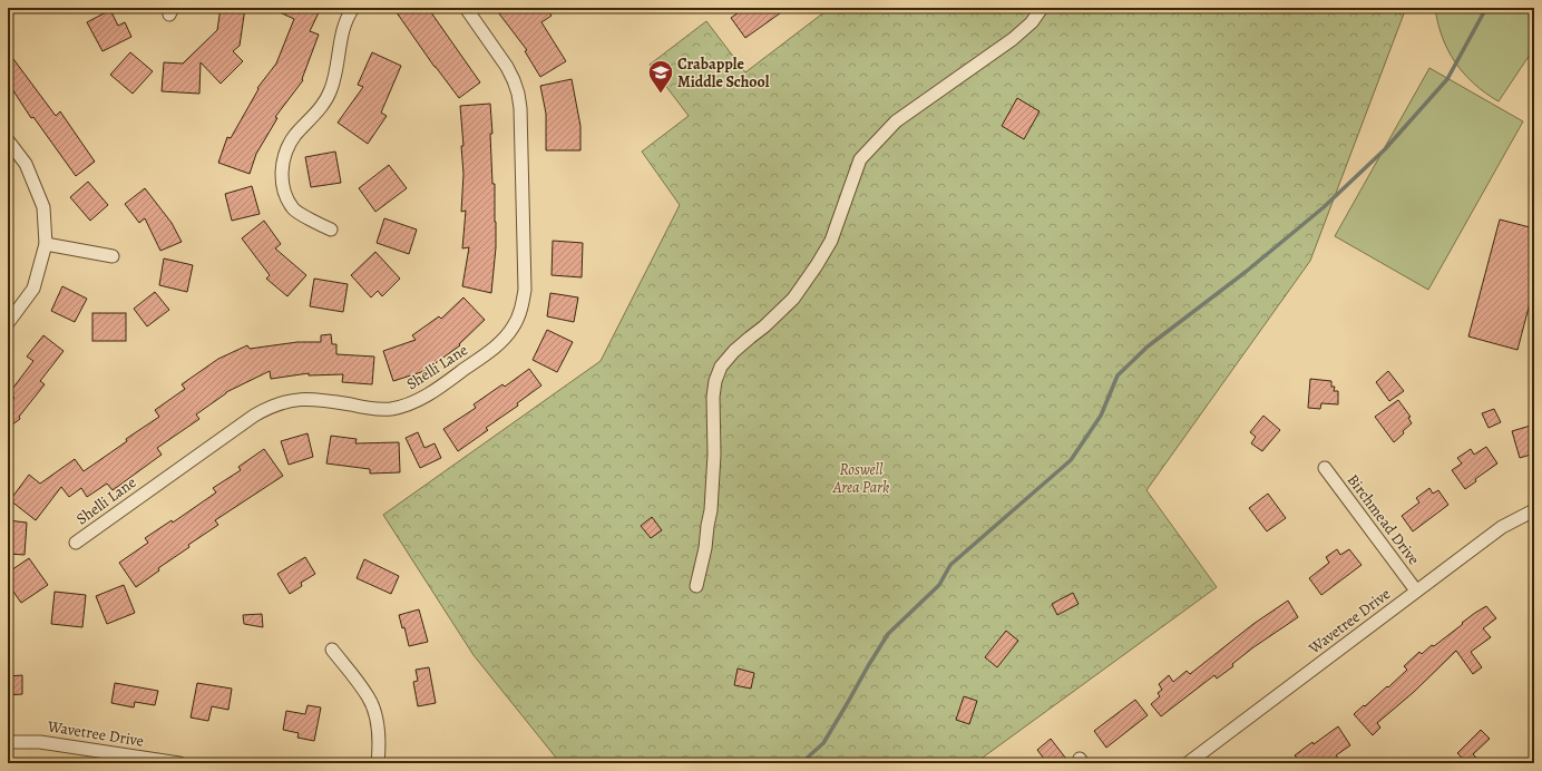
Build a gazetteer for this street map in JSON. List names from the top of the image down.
{
  "streets": {
    "street": ["Shelli Lane", "Birchmead Drive", "Wavetree Drive"]
  },
  "crossings": [
    ["Birchmead Drive", "Wavetree Drive"]
  ],
  "parks": ["Roswell Area Park"],
  "places": {
    "school or university": ["Crabapple Middle School"]
  }
}
